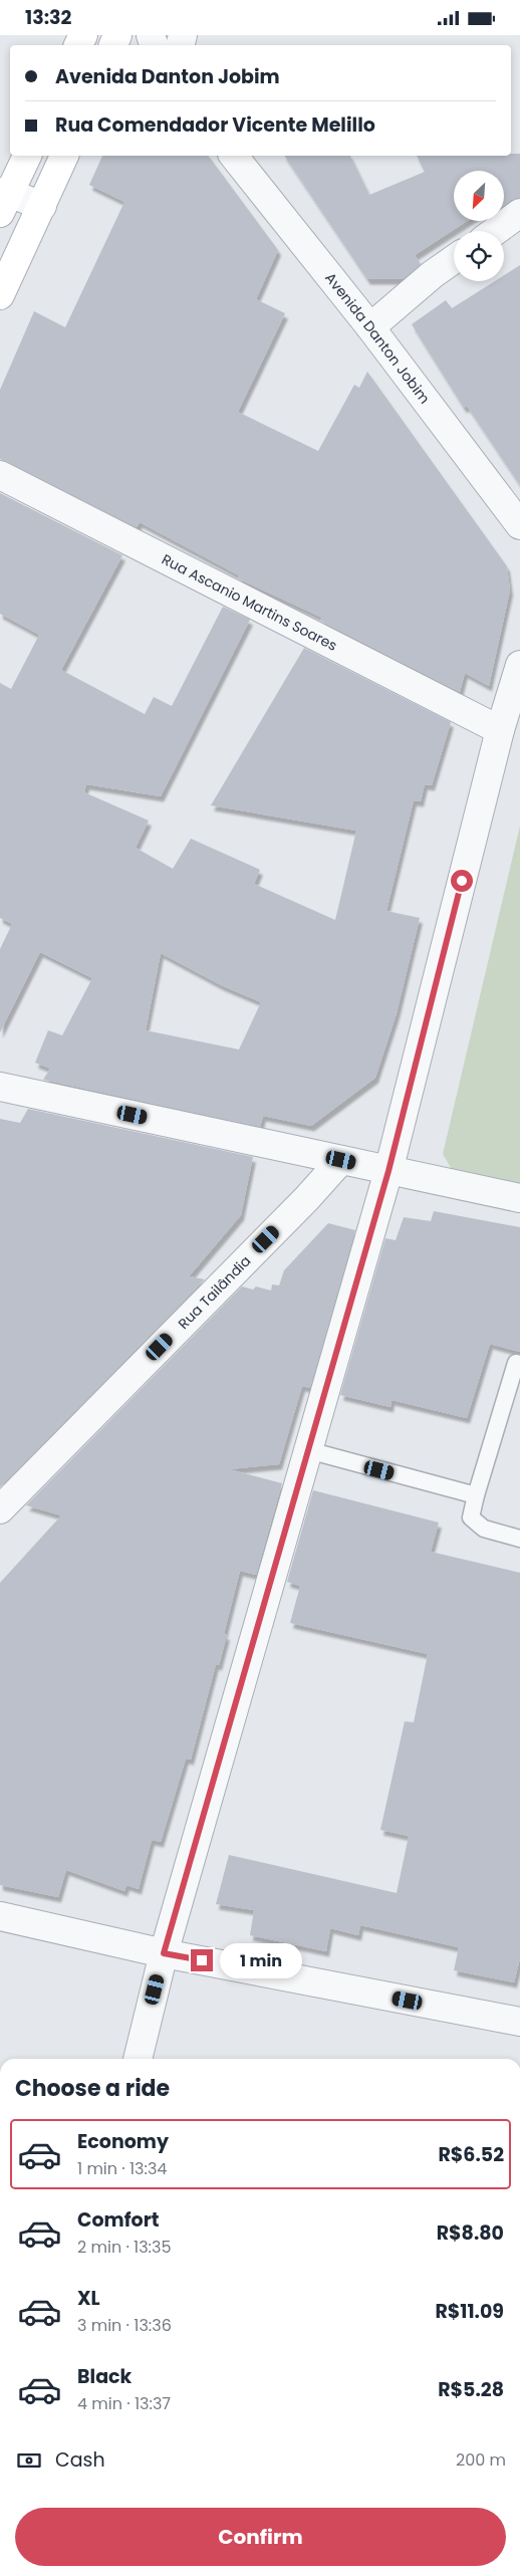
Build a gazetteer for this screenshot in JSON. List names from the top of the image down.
{
  "streets": {
    "street": ["Avenida Danton Jobim", "Rua Ascanio Martins Soares", "Rua Tailândia"]
  },
  "north": "bottom left",
  "page": {
    "status": "13:32",
    "banner": ["Avenida Danton Jobim", "Rua Comendador Vicente Melillo"],
    "bubble": "1 min",
    "heading": "Choose a ride",
    "list": [
      {
        "name": "Economy",
        "note": "1 min · 13:34",
        "value": "R$6.52"
      },
      {
        "name": "Comfort",
        "note": "2 min · 13:35",
        "value": "R$8.80"
      },
      {
        "name": "XL",
        "note": "3 min · 13:36",
        "value": "R$11.09"
      },
      {
        "name": "Black",
        "note": "4 min · 13:37",
        "value": "R$5.28"
      }
    ],
    "pay": ["Cash", "200 m"],
    "buttons": "Confirm"
  }
}
